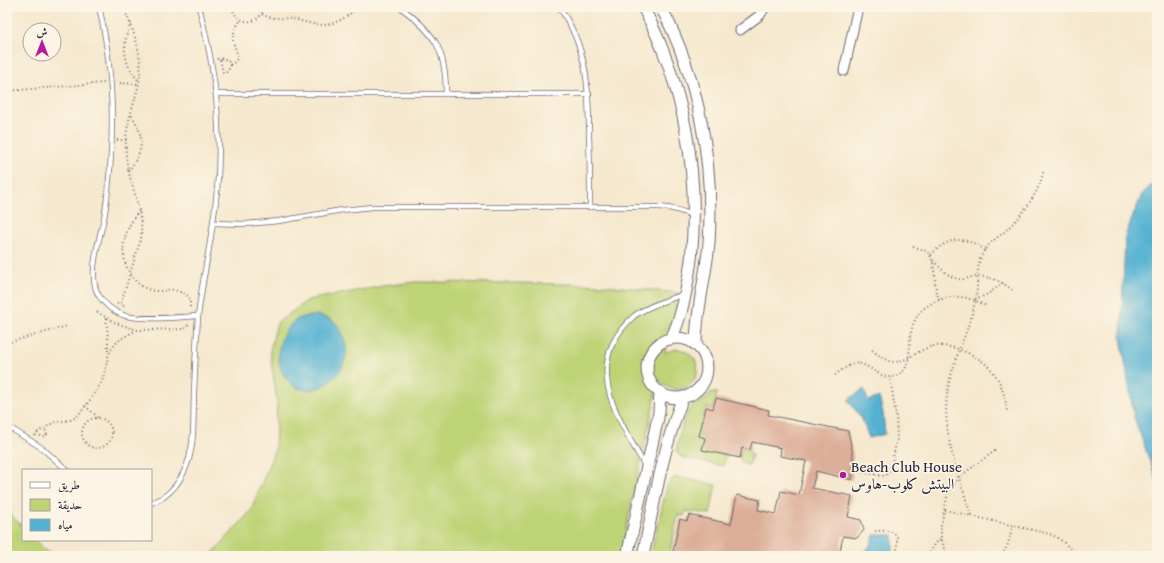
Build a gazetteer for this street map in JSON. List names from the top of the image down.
{
  "places": ["Beach Club House البيتش كلوب-هاوس"],
  "legend": ["طريق", "حديقة", "مياه"],
  "north": "top"
}
